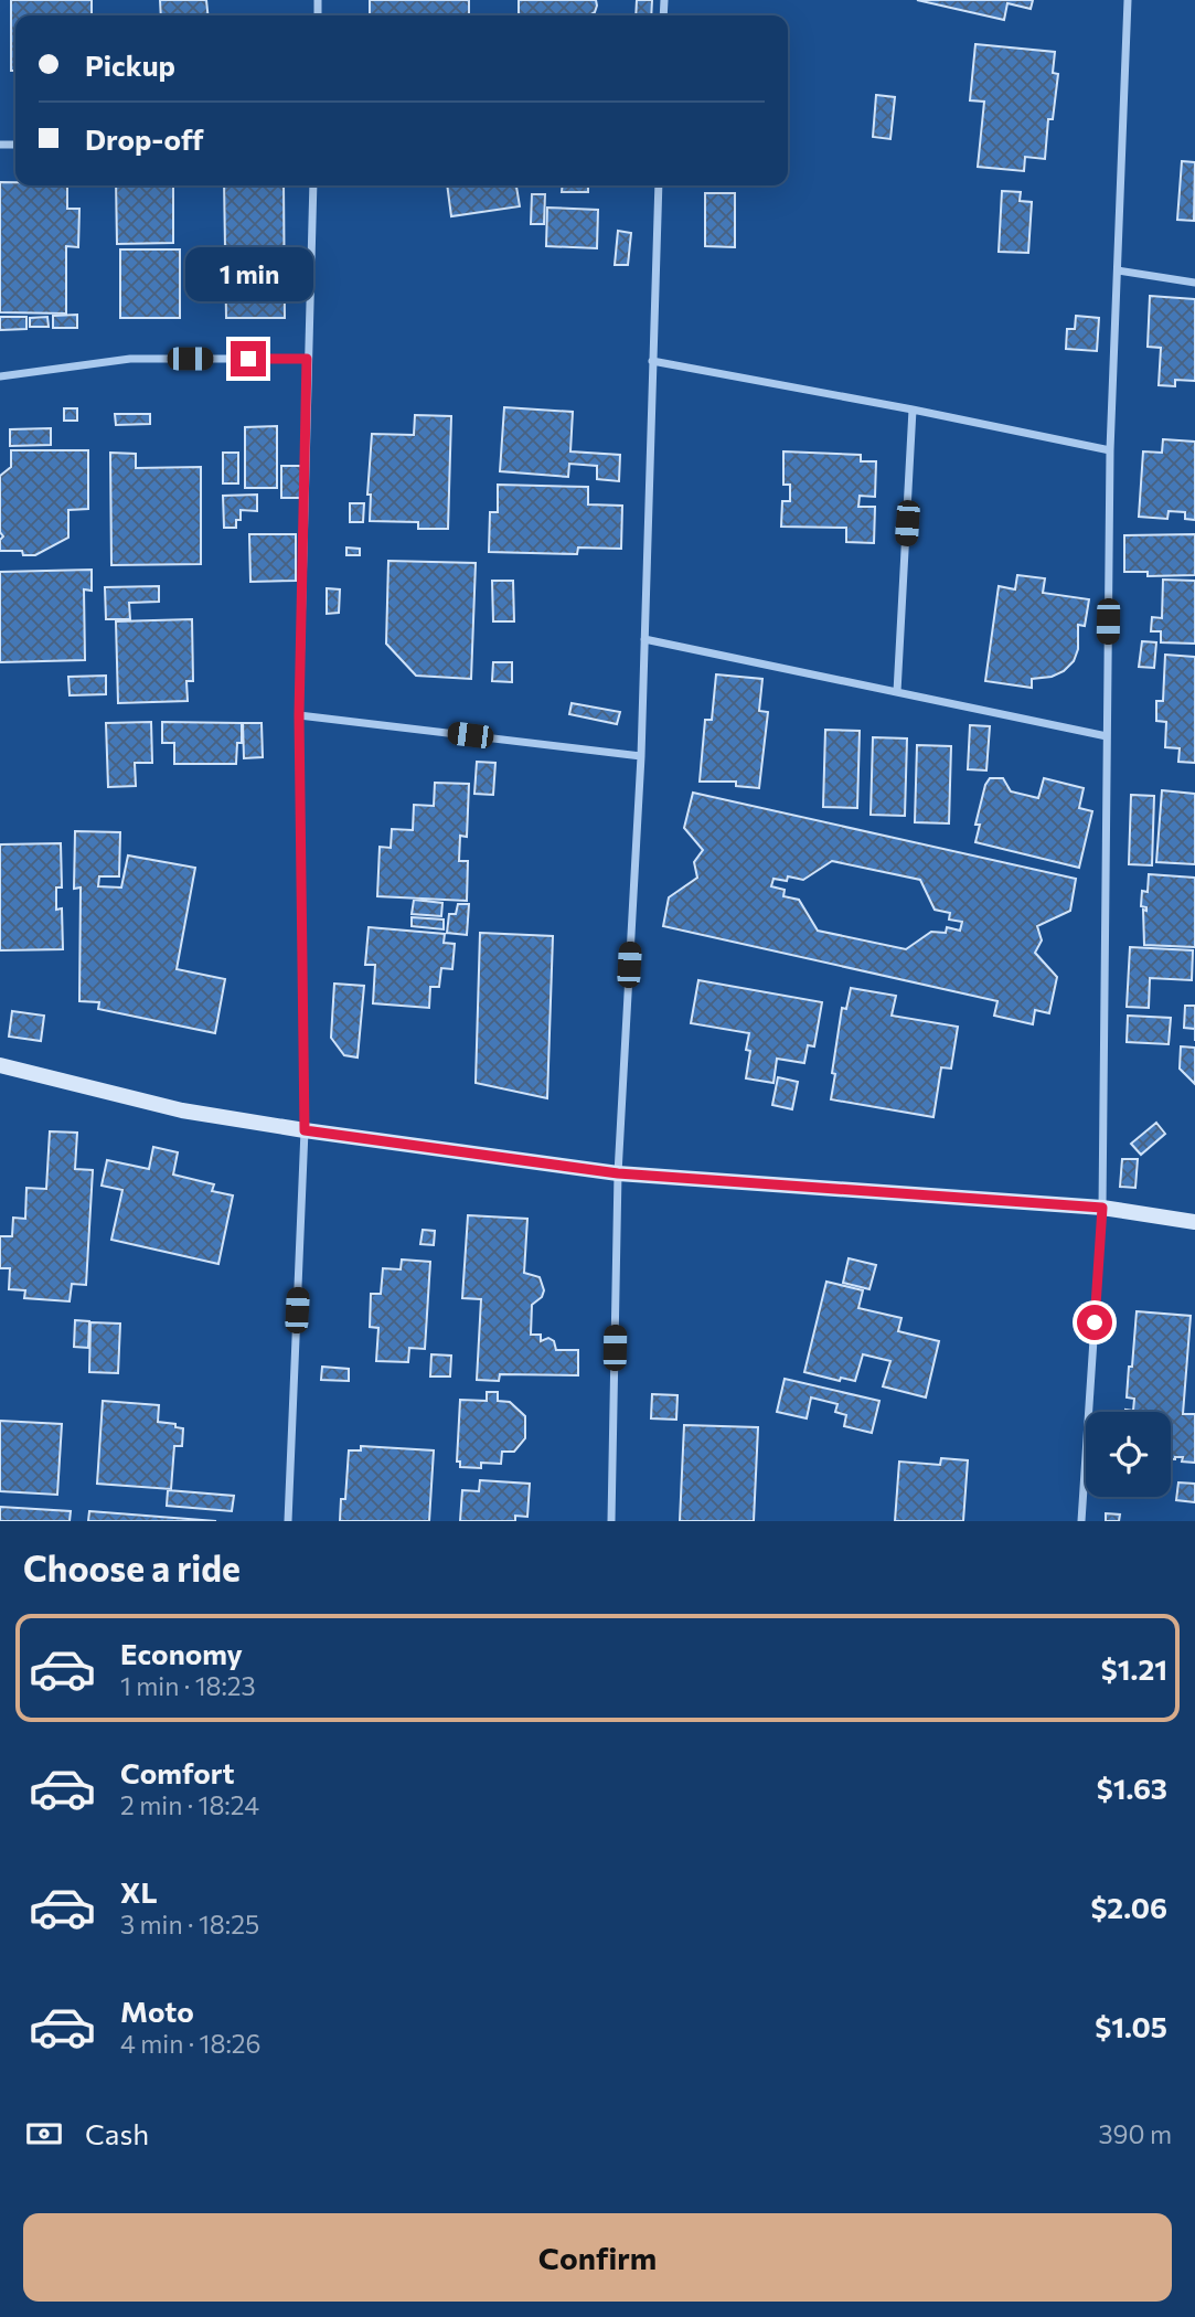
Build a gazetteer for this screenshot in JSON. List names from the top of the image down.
{
  "page": {
    "banner": ["Pickup", "Drop-off"],
    "bubble": "1 min",
    "heading": "Choose a ride",
    "list": [
      {
        "name": "Economy",
        "note": "1 min · 18:23",
        "value": "$1.21"
      },
      {
        "name": "Comfort",
        "note": "2 min · 18:24",
        "value": "$1.63"
      },
      {
        "name": "XL",
        "note": "3 min · 18:25",
        "value": "$2.06"
      },
      {
        "name": "Moto",
        "note": "4 min · 18:26",
        "value": "$1.05"
      }
    ],
    "pay": ["Cash", "390 m"],
    "buttons": "Confirm"
  }
}
